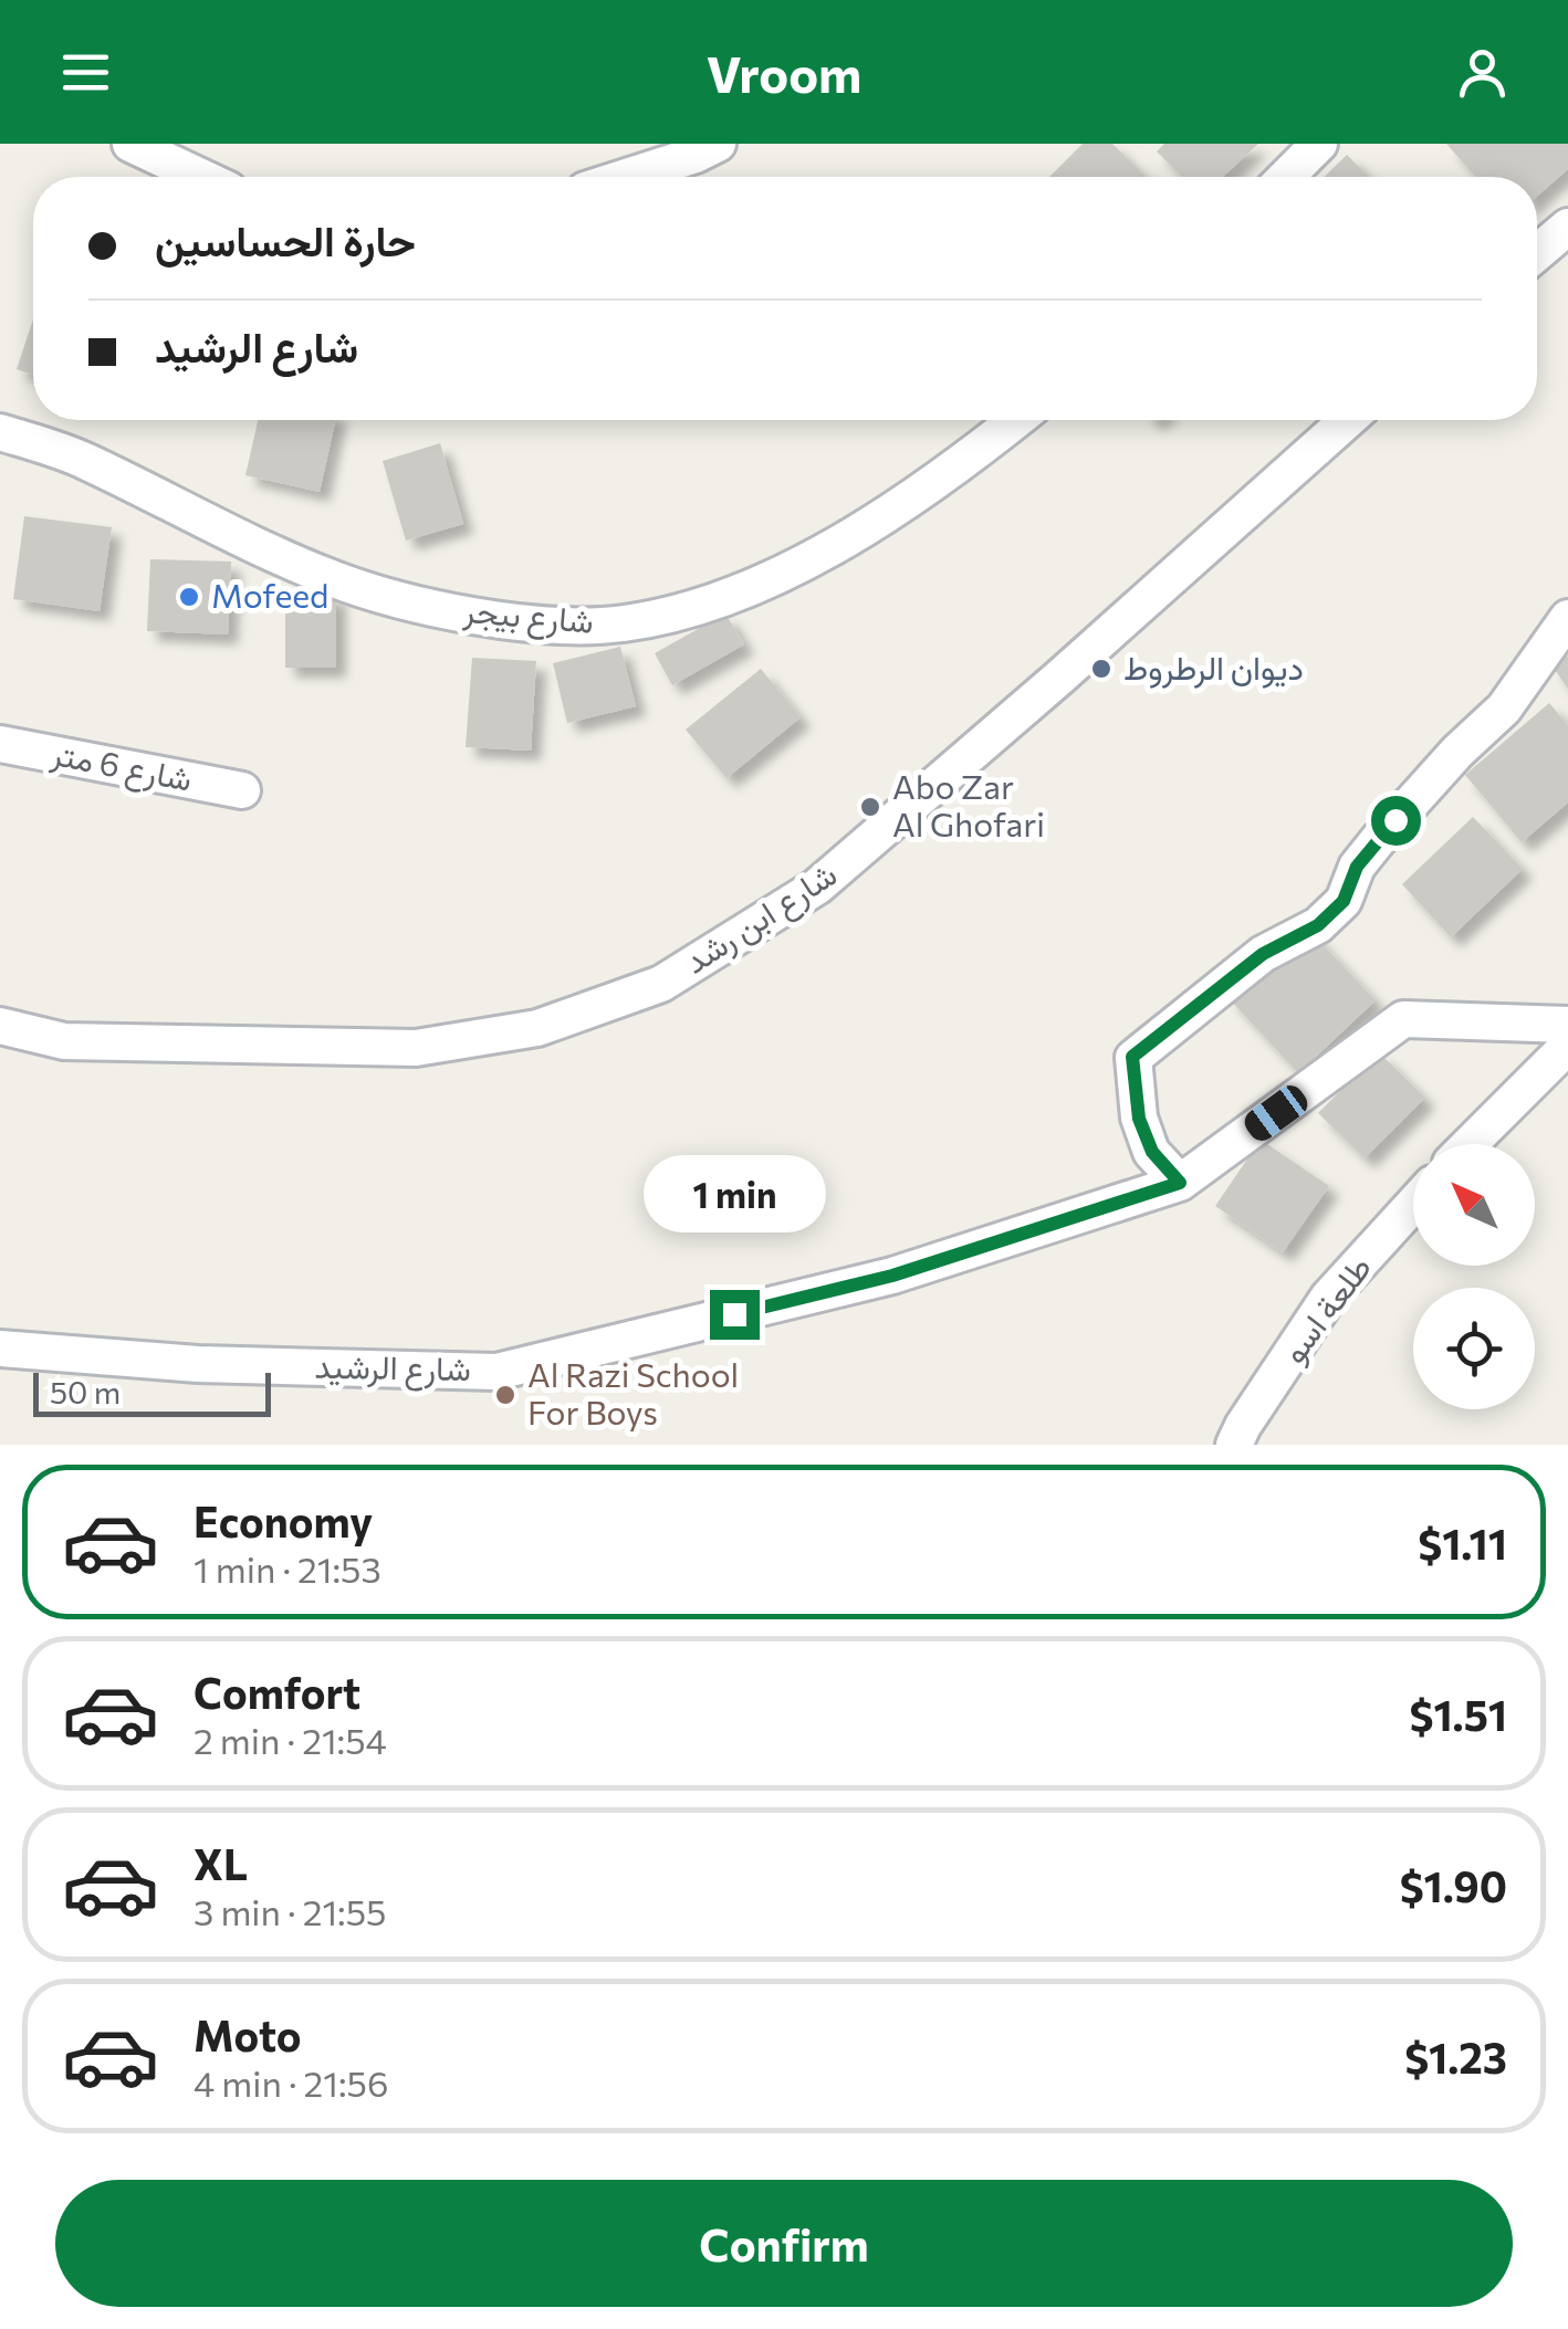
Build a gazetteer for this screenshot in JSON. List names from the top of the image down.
{
  "streets": {
    "street": [
      "شارع بيجر",
      "شارع 6 متر",
      "شارع ابن رشد",
      "طلعة اسو",
      "شارع الرشيد"
    ]
  },
  "places": [
    "Mofeed",
    "ديوان الرطروط",
    "Abo Zar Al Ghofari",
    "Al Razi School For Boys"
  ],
  "scale_bar": "50 m",
  "north": "top left",
  "page": {
    "header": "Vroom",
    "banner": ["حارة الحساسين", "شارع الرشيد"],
    "bubble": "1 min",
    "scale": "50 m",
    "list": [
      {
        "name": "Economy",
        "note": "1 min · 21:53",
        "value": "$1.11"
      },
      {
        "name": "Comfort",
        "note": "2 min · 21:54",
        "value": "$1.51"
      },
      {
        "name": "XL",
        "note": "3 min · 21:55",
        "value": "$1.90"
      },
      {
        "name": "Moto",
        "note": "4 min · 21:56",
        "value": "$1.23"
      }
    ],
    "buttons": "Confirm"
  }
}
